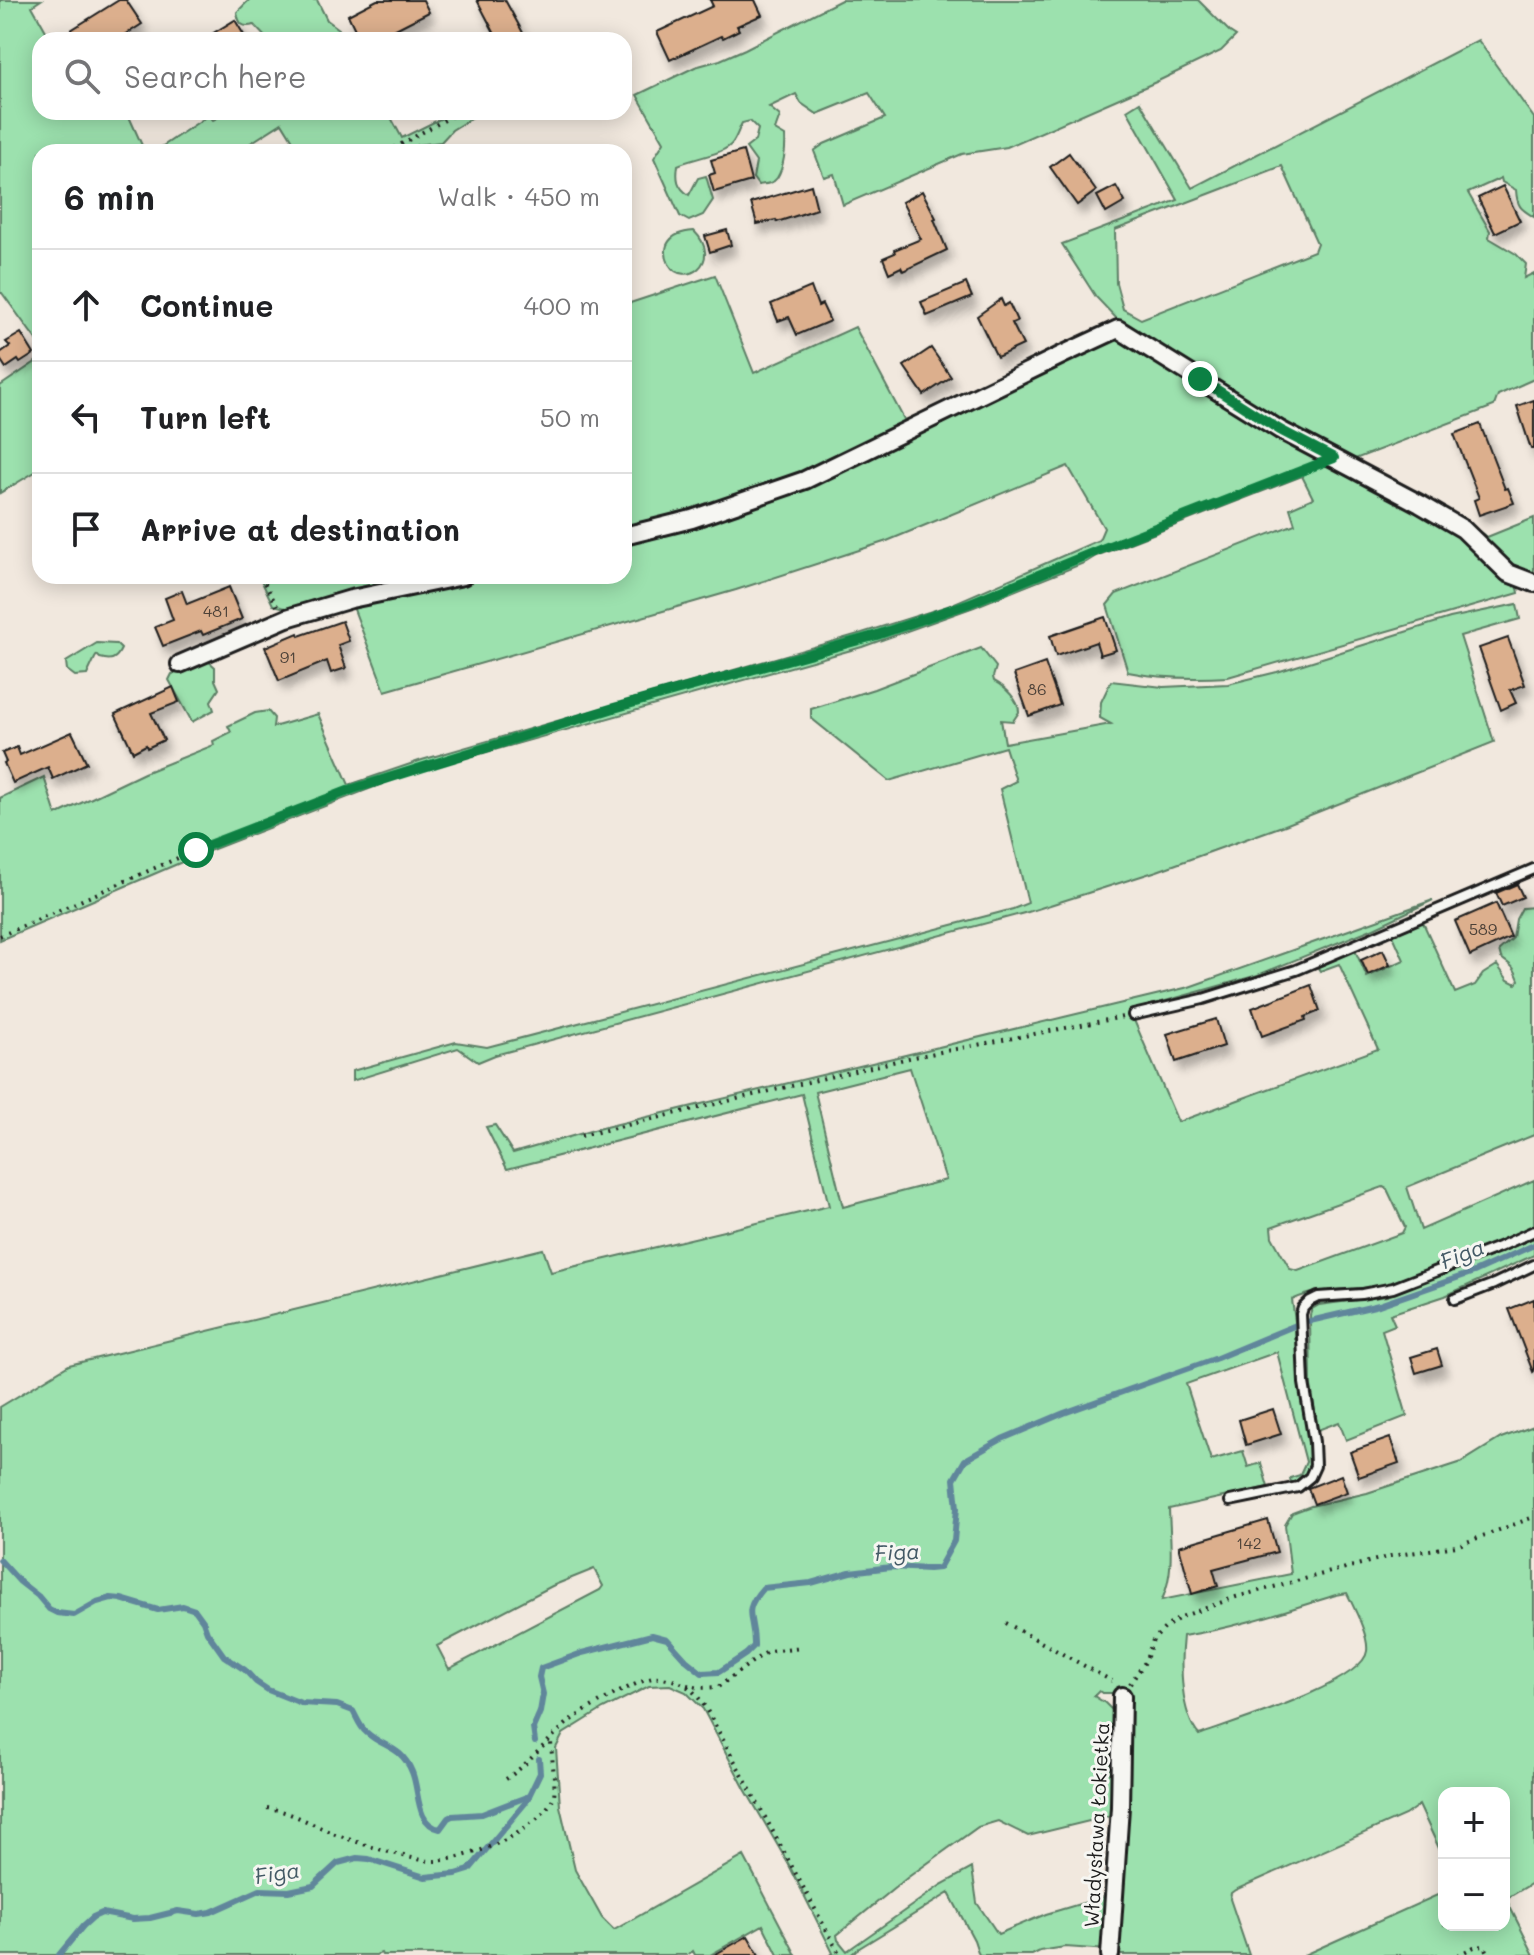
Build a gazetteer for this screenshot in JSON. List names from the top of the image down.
{
  "streets": {
    "street": ["Władysława Łokietka"]
  },
  "water": ["Figa"],
  "house_numbers": [
    "481",
    "91",
    "86",
    "589",
    "142"
  ],
  "page": {
    "search": "Search here",
    "heading": ["6 min", "Walk · 450 m"],
    "list": [
      ["Continue", "400 m"],
      ["Turn left", "50 m"],
      "Arrive at destination"
    ],
    "map_buttons": ["+", "−"]
  }
}
